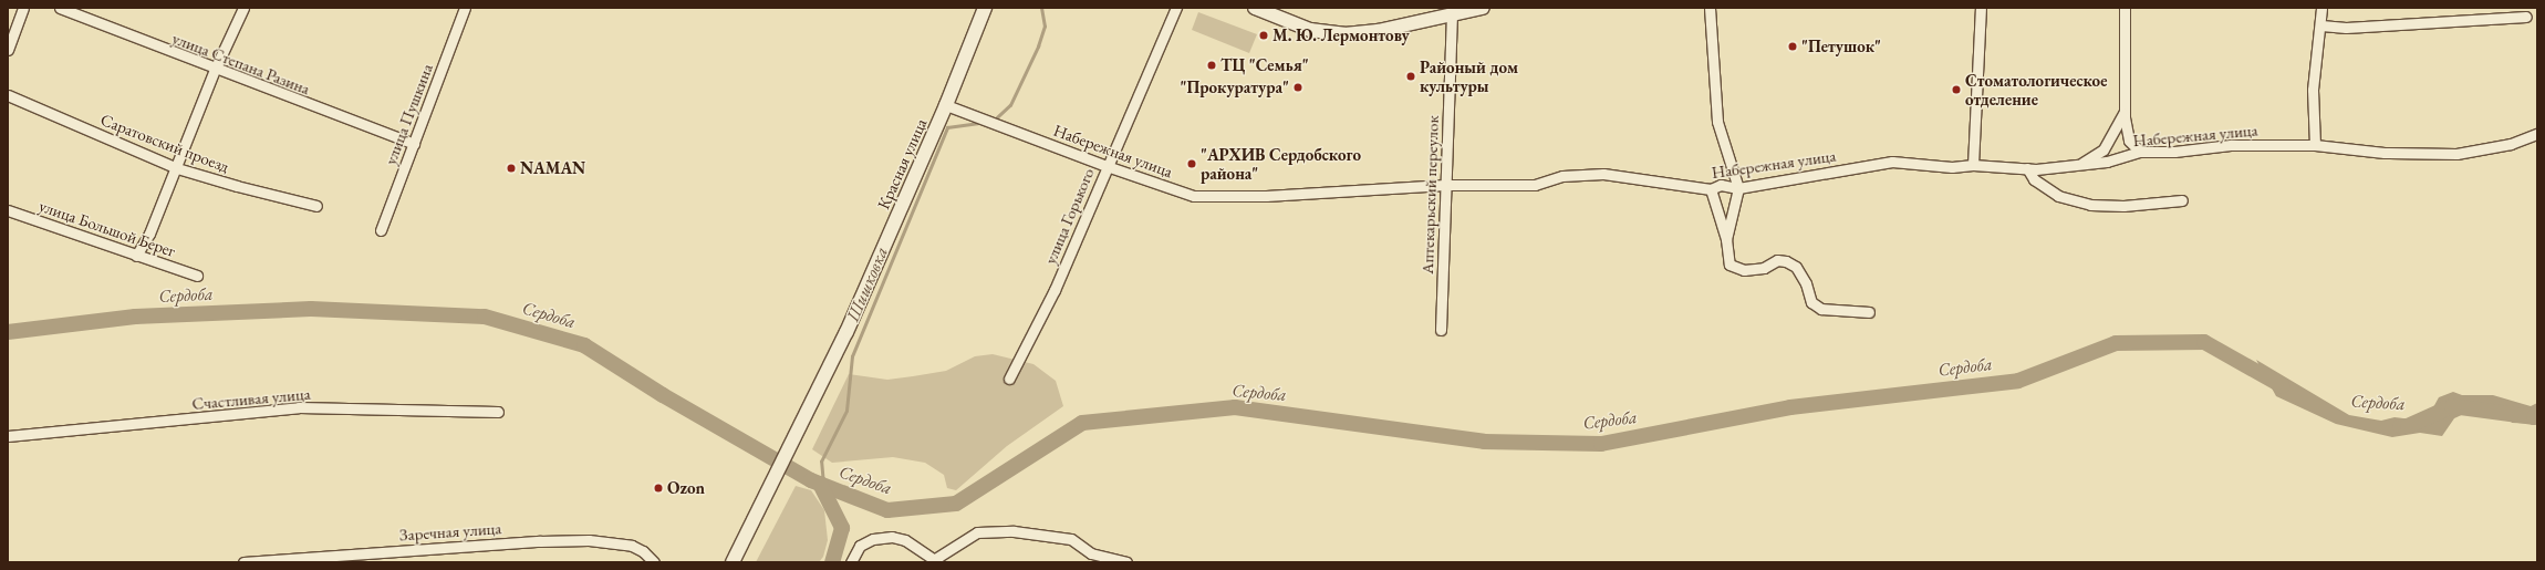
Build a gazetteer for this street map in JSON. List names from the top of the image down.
{
  "streets": {
    "street": [
      "улица Степана Разина",
      "улица Пушкина",
      "Набережная улица",
      "Саратовский проезд",
      "Красная улица",
      "Аптекарьский переулок",
      "улица Горького",
      "улица Большой Берег",
      "Счастливая улица",
      "Заречная улица"
    ]
  },
  "crossings": [
    ["улица Степана Разина", "улица Пушкина"],
    ["Набережная улица", "Красная улица"],
    ["Набережная улица", "Аптекарьский переулок"],
    ["Набережная улица", "улица Горького"]
  ],
  "water": ["Шишковка", "Сердоба"],
  "places": [
    "М. Ю. Лермонтову",
    "\"Петушок\"",
    "ТЦ \"Семья\"",
    "Районый дом культуры",
    "\"Прокуратура\"",
    "Стоматологическое отделение",
    "\"АРХИВ Сердобского района\"",
    "NAMAN",
    "Ozon"
  ]
}
